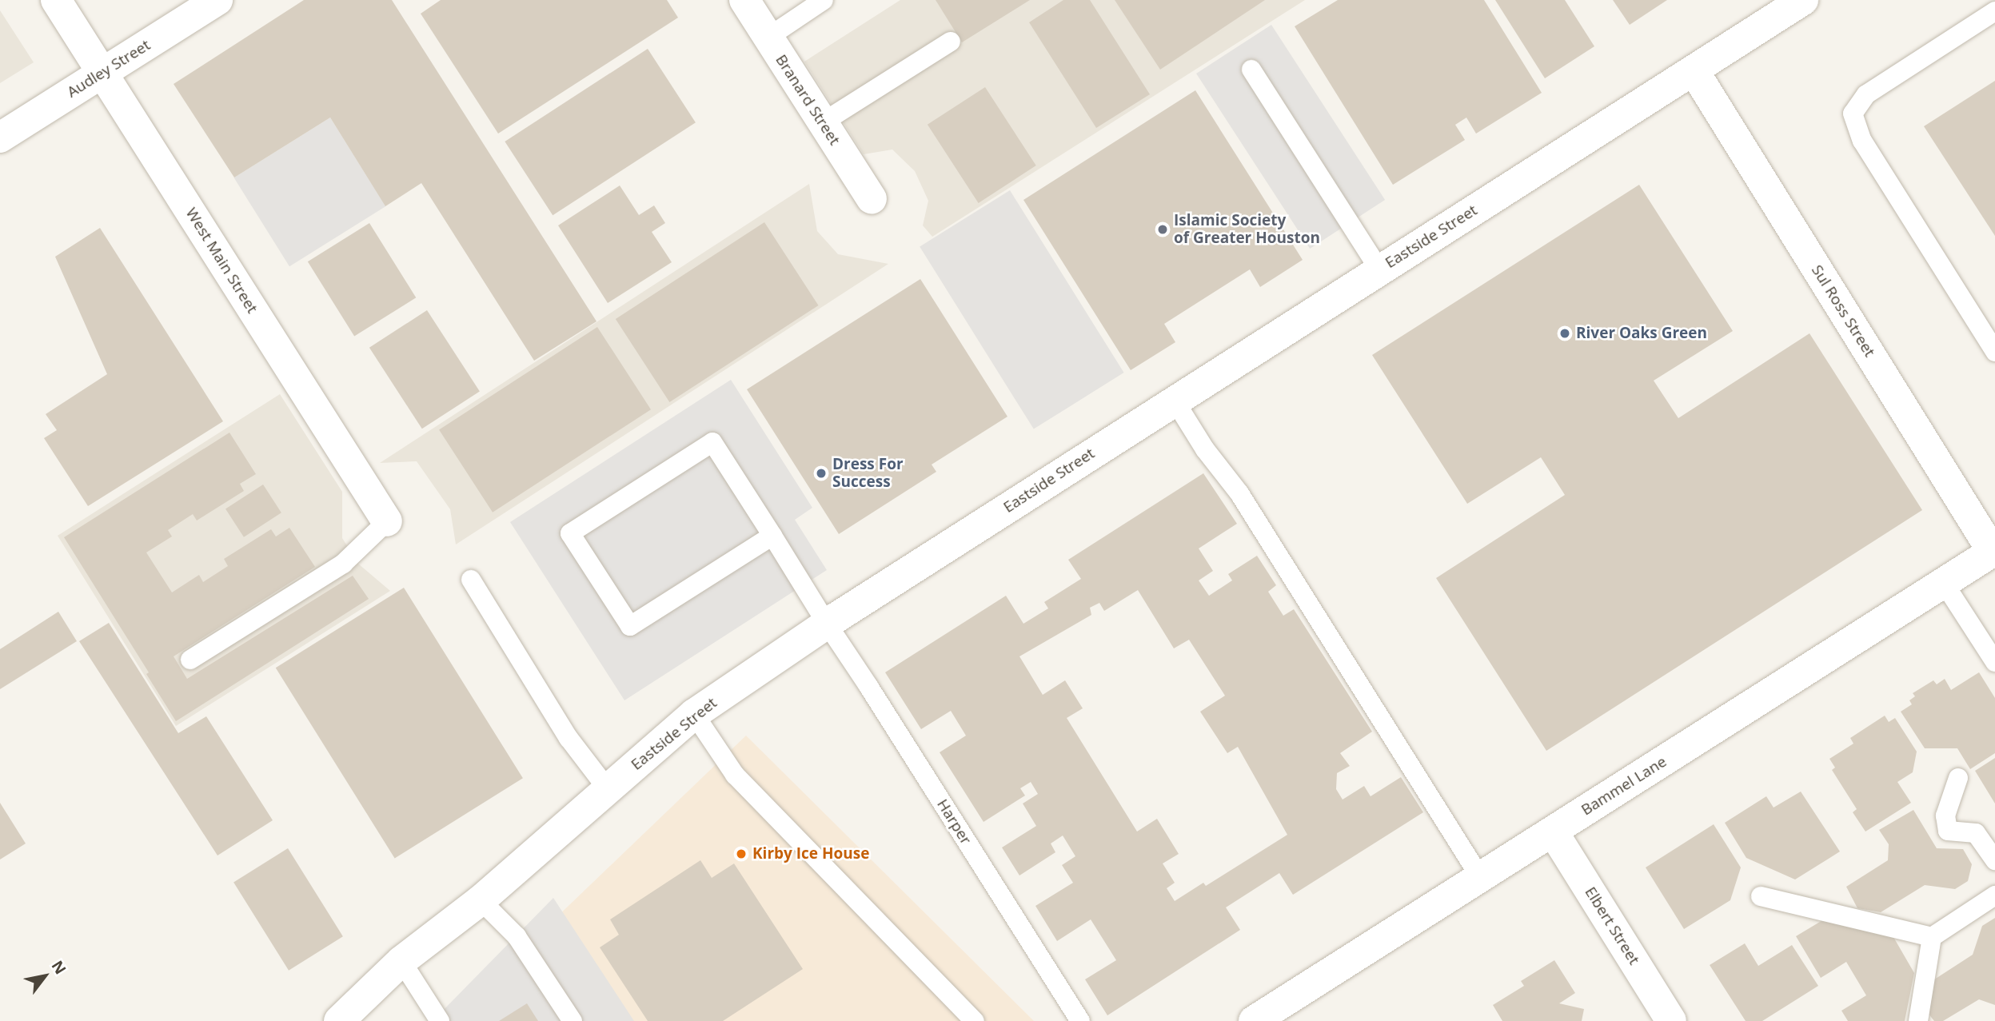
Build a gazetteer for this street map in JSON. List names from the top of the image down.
{
  "streets": {
    "street": [
      "Audley Street",
      "Branard Street",
      "Eastside Street",
      "West Main Street",
      "Sul Ross Street",
      "Bammel Lane",
      "Elbert Street"
    ],
    "lane": ["Harper"]
  },
  "crossings": [
    ["Audley Street", "West Main Street"],
    ["Eastside Street", "Sul Ross Street"],
    ["Eastside Street", "Harper"],
    ["Sul Ross Street", "Bammel Lane"],
    ["Bammel Lane", "Elbert Street"]
  ],
  "places": [
    "Islamic Society of Greater Houston",
    "River Oaks Green",
    "Dress For Success",
    "Kirby Ice House"
  ],
  "north": "top right"
}
